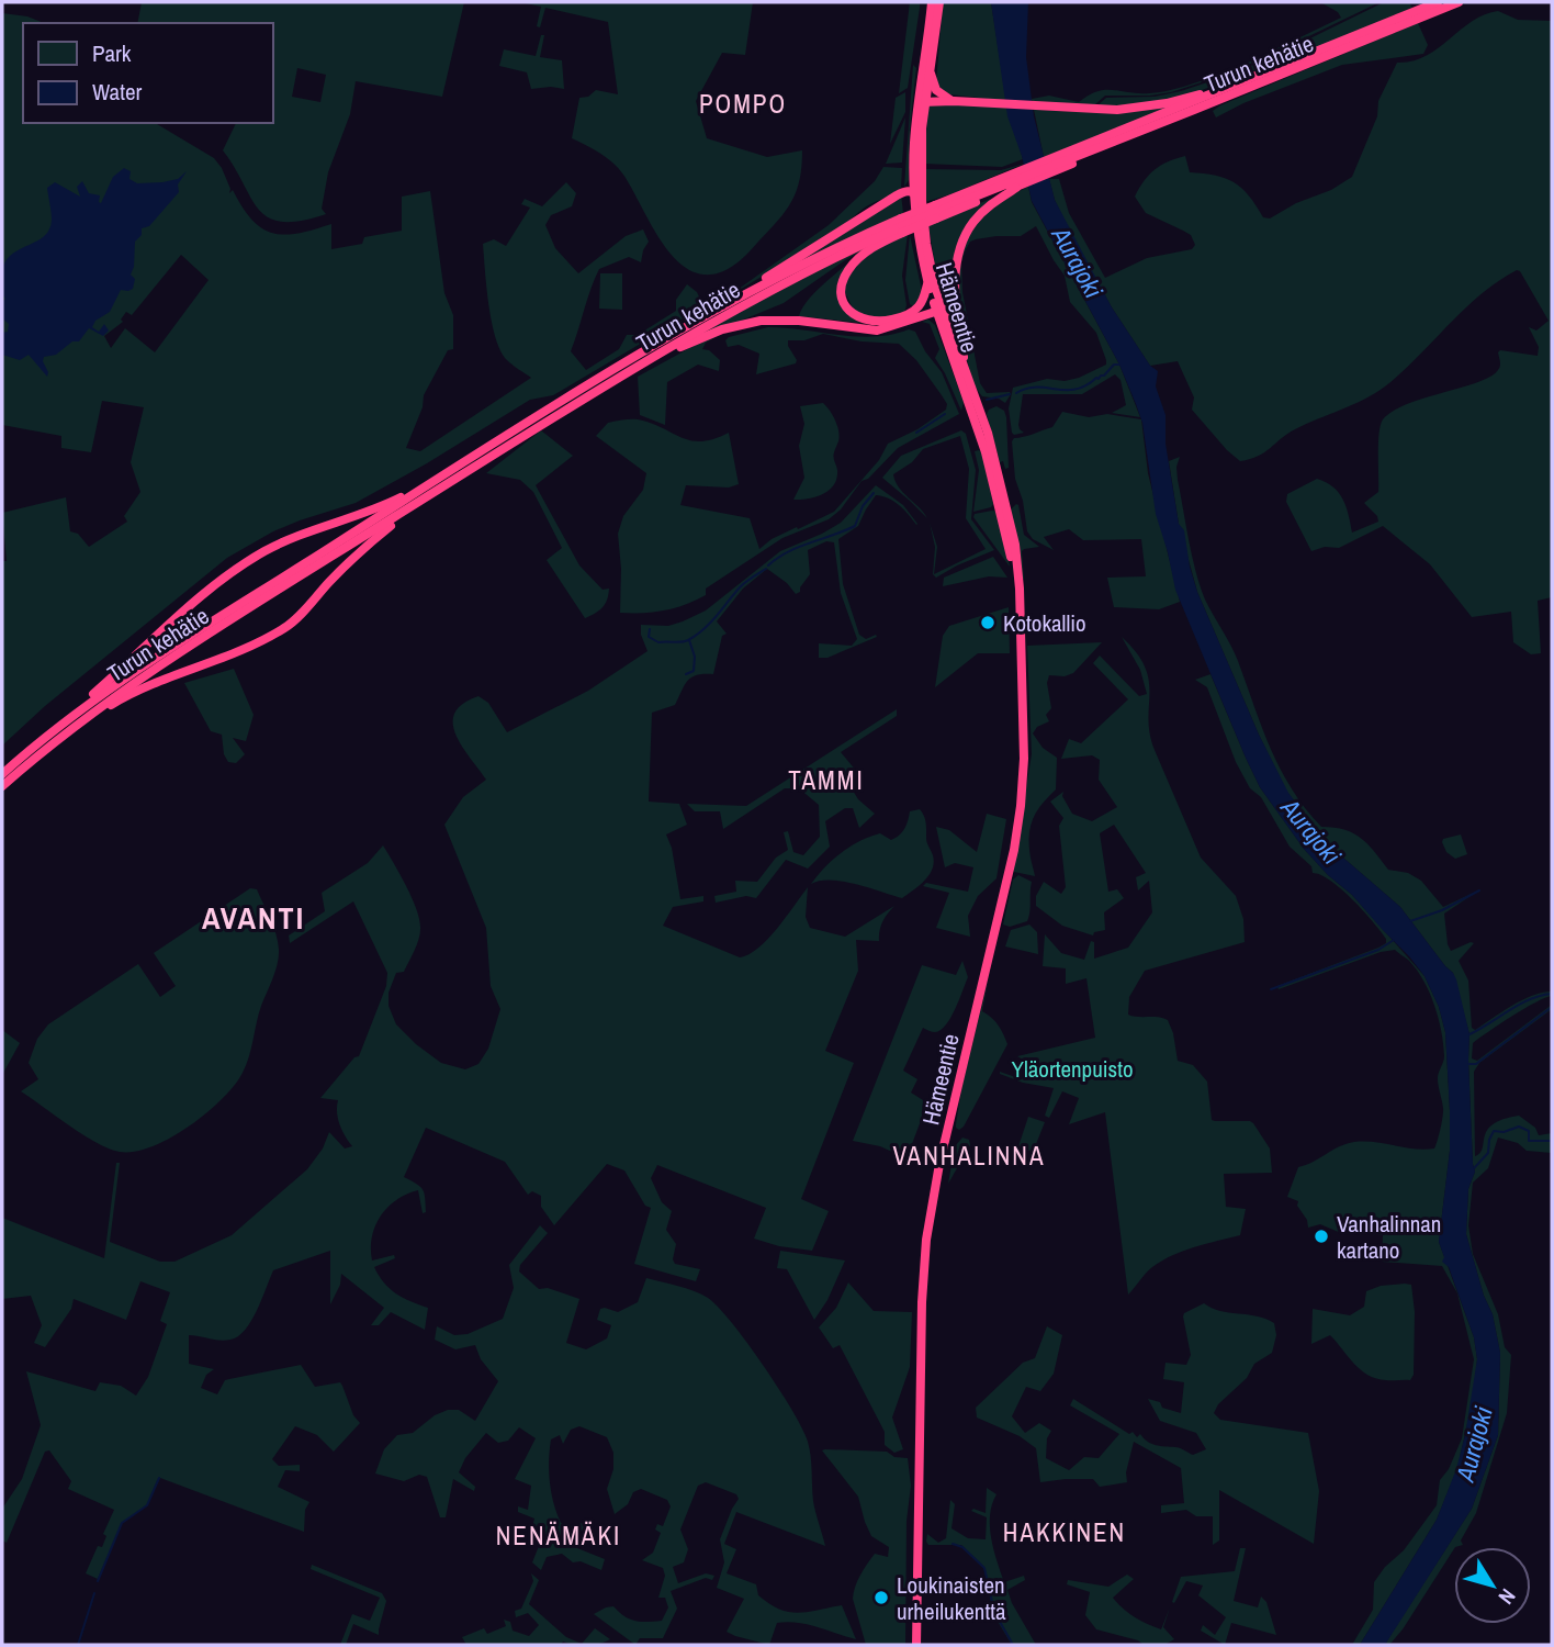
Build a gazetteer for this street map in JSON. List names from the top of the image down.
{
  "streets": {
    "highway": ["Turun kehätie", "Hämeentie"]
  },
  "districts": [
    "POMPO",
    "TAMMI",
    "AVANTI",
    "VANHALINNA",
    "HAKKINEN",
    "NENÄMÄKI"
  ],
  "water": ["Aurajoki"],
  "parks": ["Yläortenpuisto"],
  "places": ["Kotokallio", "Vanhalinnan kartano", "Loukinaisten urheilukenttä"],
  "legend": ["Park", "Water"],
  "north": "bottom right"
}
